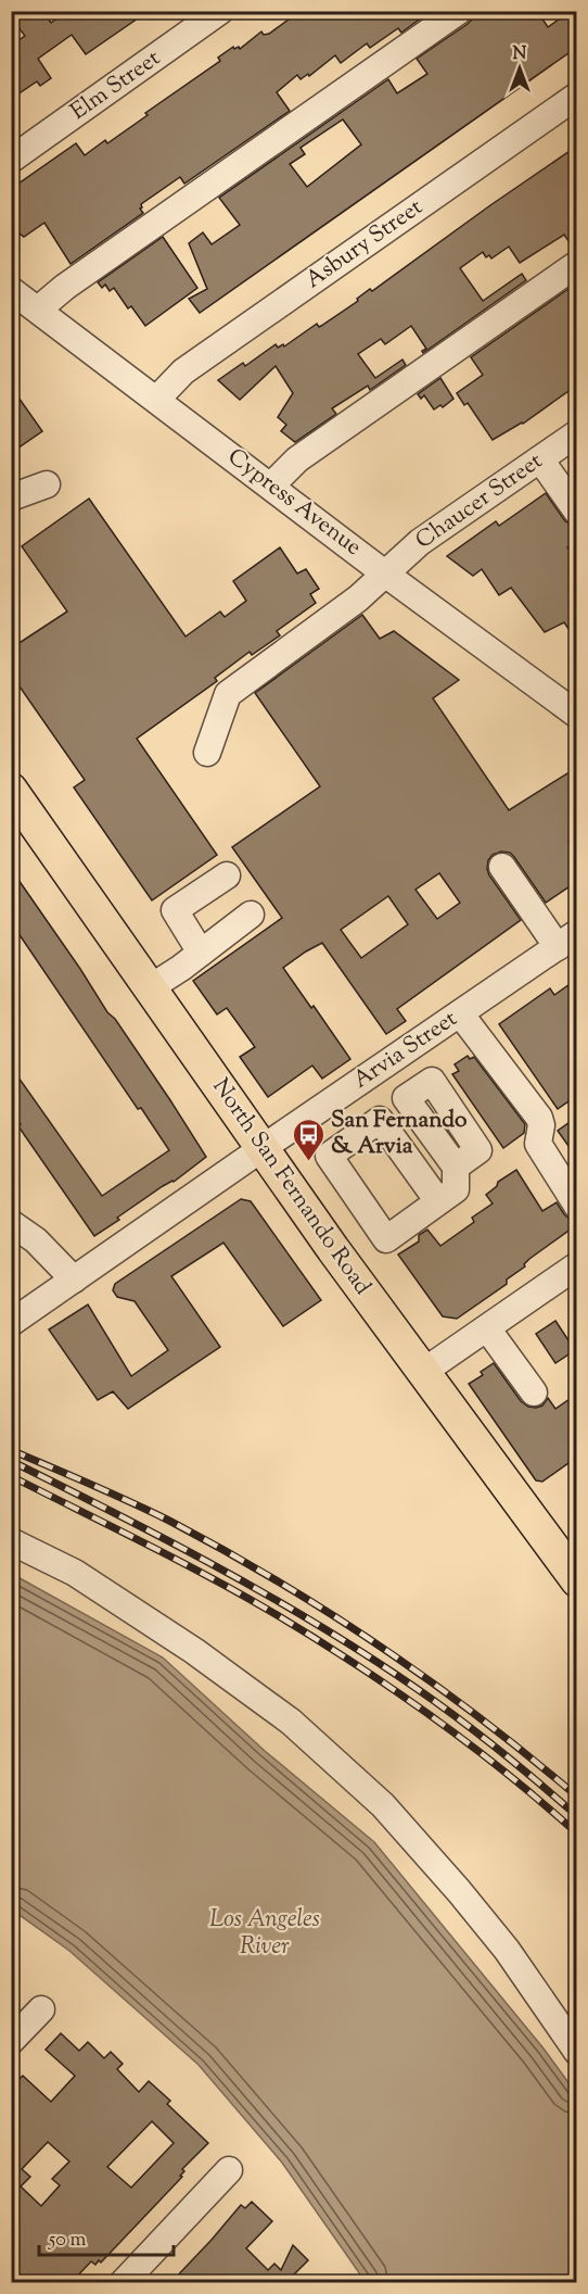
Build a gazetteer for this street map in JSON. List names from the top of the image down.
{
  "streets": {
    "main road": ["North San Fernando Road"],
    "street": [
      "Elm Street",
      "Asbury Street",
      "Chaucer Street",
      "Cypress Avenue",
      "Arvia Street"
    ]
  },
  "crossings": [
    ["Asbury Street", "Cypress Avenue"],
    ["Chaucer Street", "Cypress Avenue"],
    ["Arvia Street", "North San Fernando Road"]
  ],
  "water": ["Los Angeles River"],
  "places": {
    "bus stop": ["San Fernando & Arvia"]
  },
  "scale_bar": "50 m",
  "north": "top"
}
